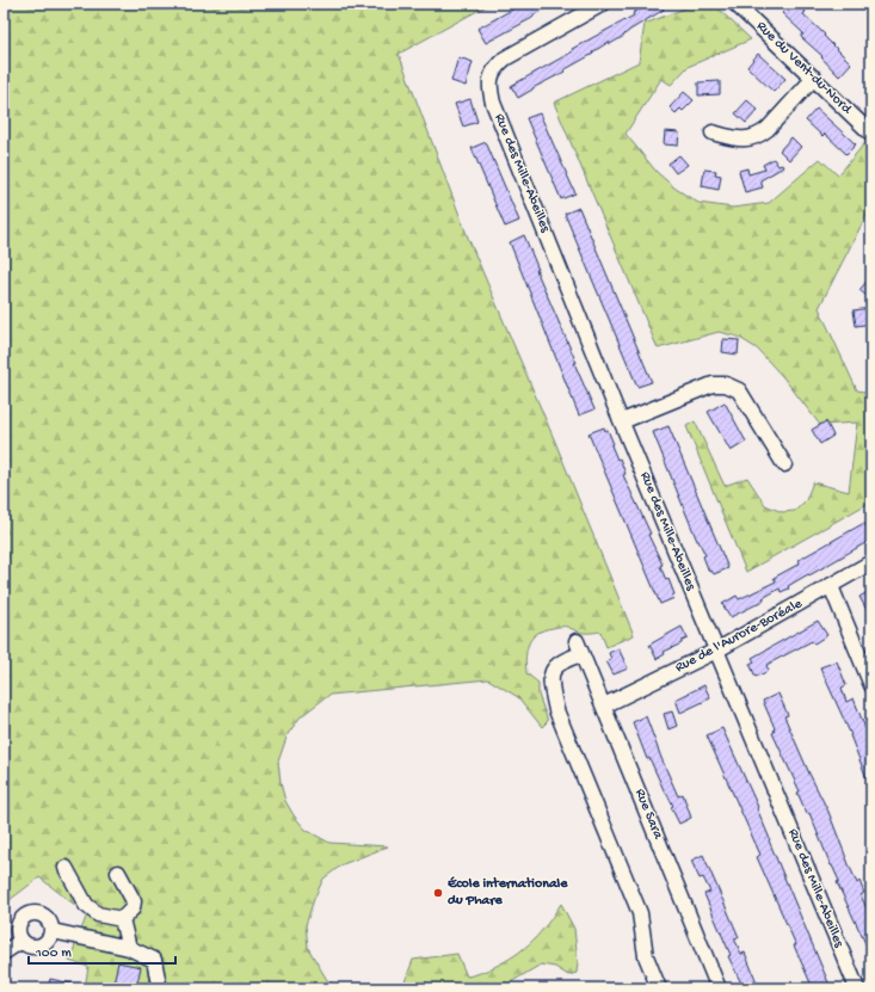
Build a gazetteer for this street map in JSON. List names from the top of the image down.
{
  "streets": {
    "street": [
      "Rue du Vent-du-Nord",
      "Rue des Mille-Abeilles",
      "Rue de l'Aurore-Boréale",
      "Rue Sara"
    ]
  },
  "crossings": [
    ["Rue des Mille-Abeilles", "Rue de l'Aurore-Boréale"],
    ["Rue de l'Aurore-Boréale", "Rue Sara"]
  ],
  "places": ["École internationale du Phare"],
  "scale_bar": "100 m"
}
